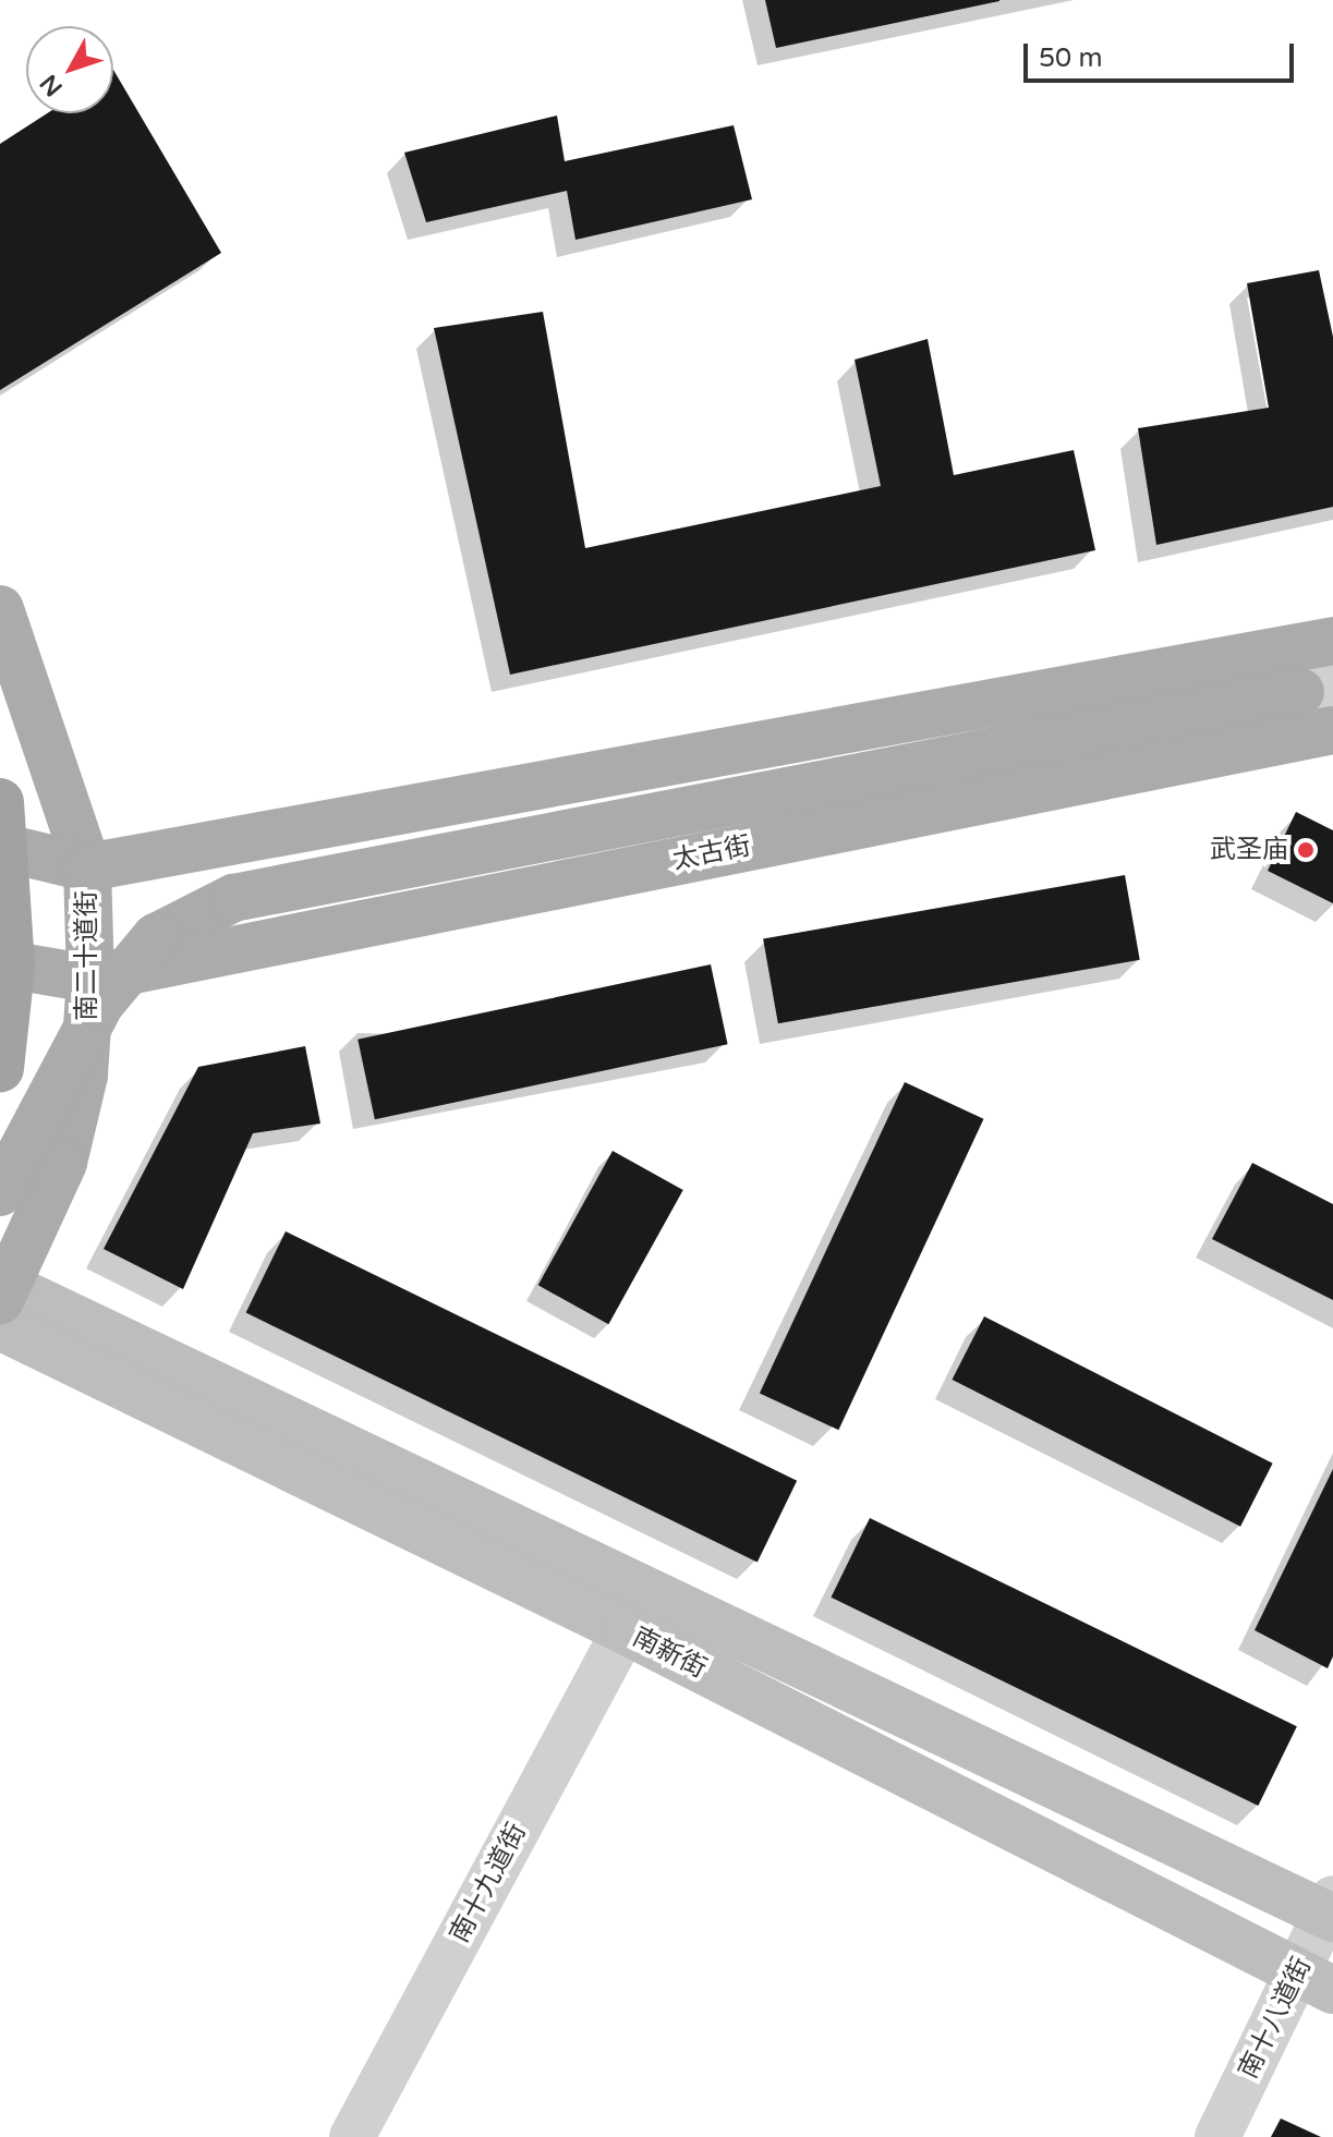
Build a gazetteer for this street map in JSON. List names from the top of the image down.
{
  "streets": {
    "main road": ["太古街", "南二十道街", "南新街"],
    "street": ["南十九道街", "南十八道街"]
  },
  "crossings": [
    ["太古街", "南二十道街"],
    ["南二十道街", "南新街"],
    ["南新街", "南十九道街"],
    ["南新街", "南十八道街"]
  ],
  "places": ["武圣庙"],
  "scale_bar": "50 m",
  "north": "bottom left"
}
